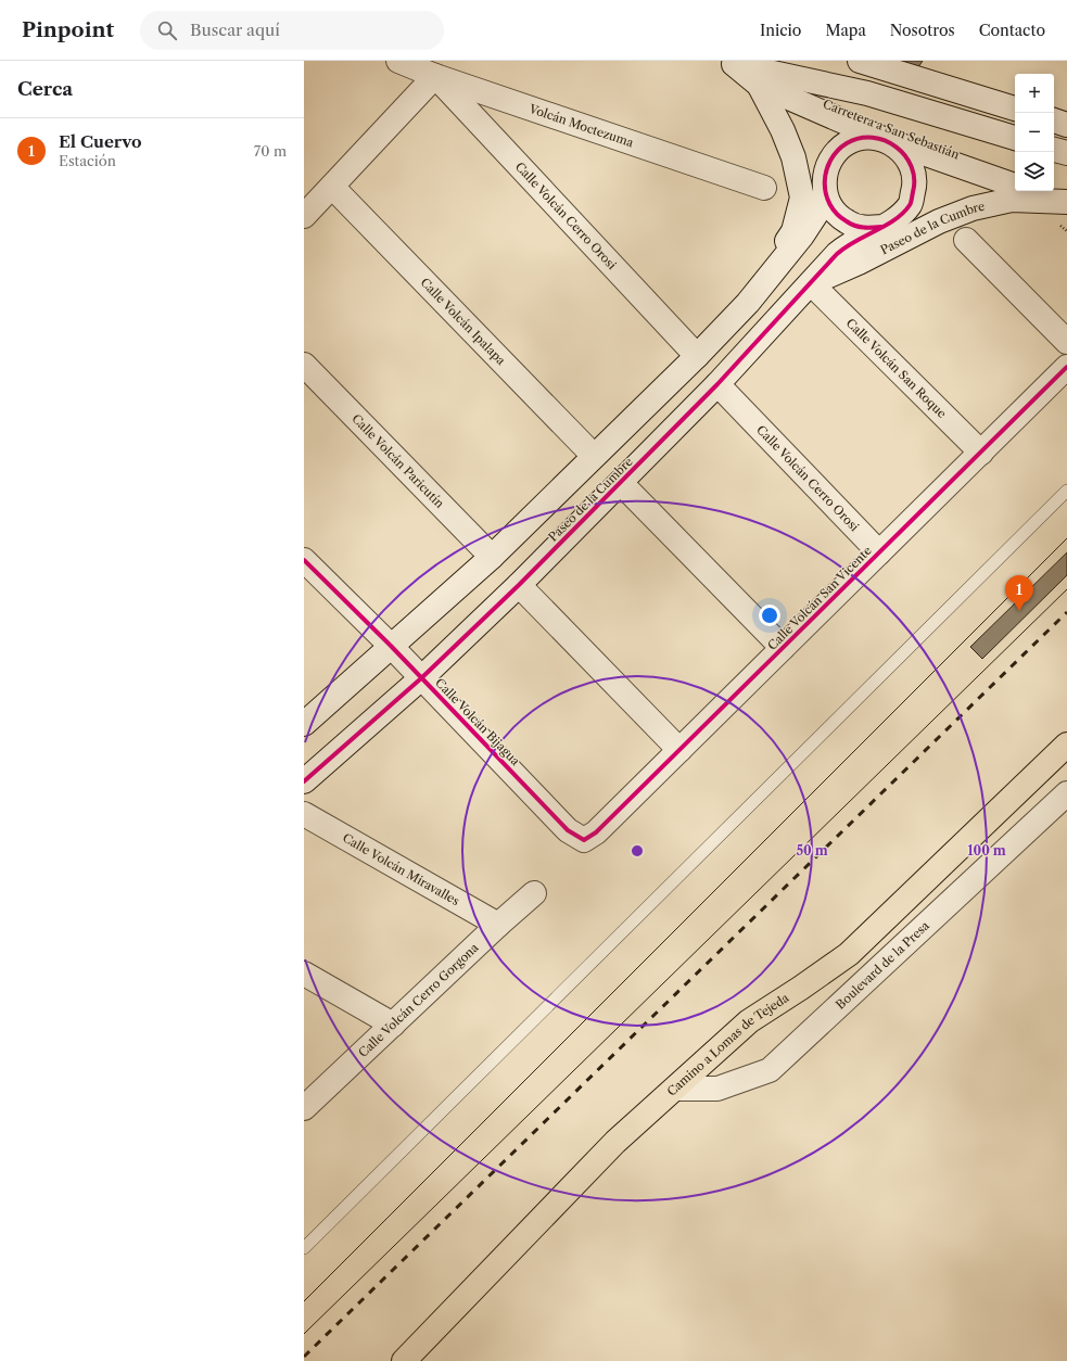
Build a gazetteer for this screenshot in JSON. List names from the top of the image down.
{
  "streets": {
    "main road": ["Camino a Lomas de Tejeda"],
    "street": [
      "Volcán Moctezuma",
      "Carretera a San Sebastián",
      "Calle Volcán Cerro Orosi",
      "Paseo de la Cumbre",
      "Calle Volcán Ipalapa",
      "Calle Volcán San Roque",
      "Calle Volcán Paricutín",
      "Calle Volcán San Vicente",
      "Calle Volcán Bijagua",
      "Calle Volcán Miravalles",
      "Boulevard de la Presa",
      "Calle Volcán Cerro Gorgona"
    ]
  },
  "crossings": [
    ["Volcán Moctezuma", "Calle Volcán Cerro Orosi"],
    ["Carretera a San Sebastián", "Paseo de la Cumbre"],
    ["Calle Volcán Cerro Orosi", "Paseo de la Cumbre"],
    ["Calle Volcán Cerro Orosi", "Calle Volcán San Vicente"],
    ["Paseo de la Cumbre", "Calle Volcán Ipalapa"],
    ["Paseo de la Cumbre", "Calle Volcán San Roque"],
    ["Paseo de la Cumbre", "Calle Volcán Paricutín"],
    ["Paseo de la Cumbre", "Calle Volcán Bijagua"],
    ["Calle Volcán San Roque", "Calle Volcán San Vicente"],
    ["Calle Volcán San Vicente", "Calle Volcán Bijagua"],
    ["Calle Volcán Miravalles", "Calle Volcán Cerro Gorgona"],
    ["Boulevard de la Presa", "Camino a Lomas de Tejeda"]
  ],
  "page": {
    "header": "Pinpoint",
    "search": "Buscar aquí",
    "nav": [
      "Inicio",
      "Mapa",
      "Nosotros",
      "Contacto"
    ],
    "heading": "Cerca",
    "map_buttons": ["+", "−"],
    "list": [
      {
        "mark": "1",
        "name": "El Cuervo",
        "note": "Estación",
        "value": "70 m"
      }
    ],
    "pins": "1"
  },
  "rings": ["50 m", "100 m"]
}
